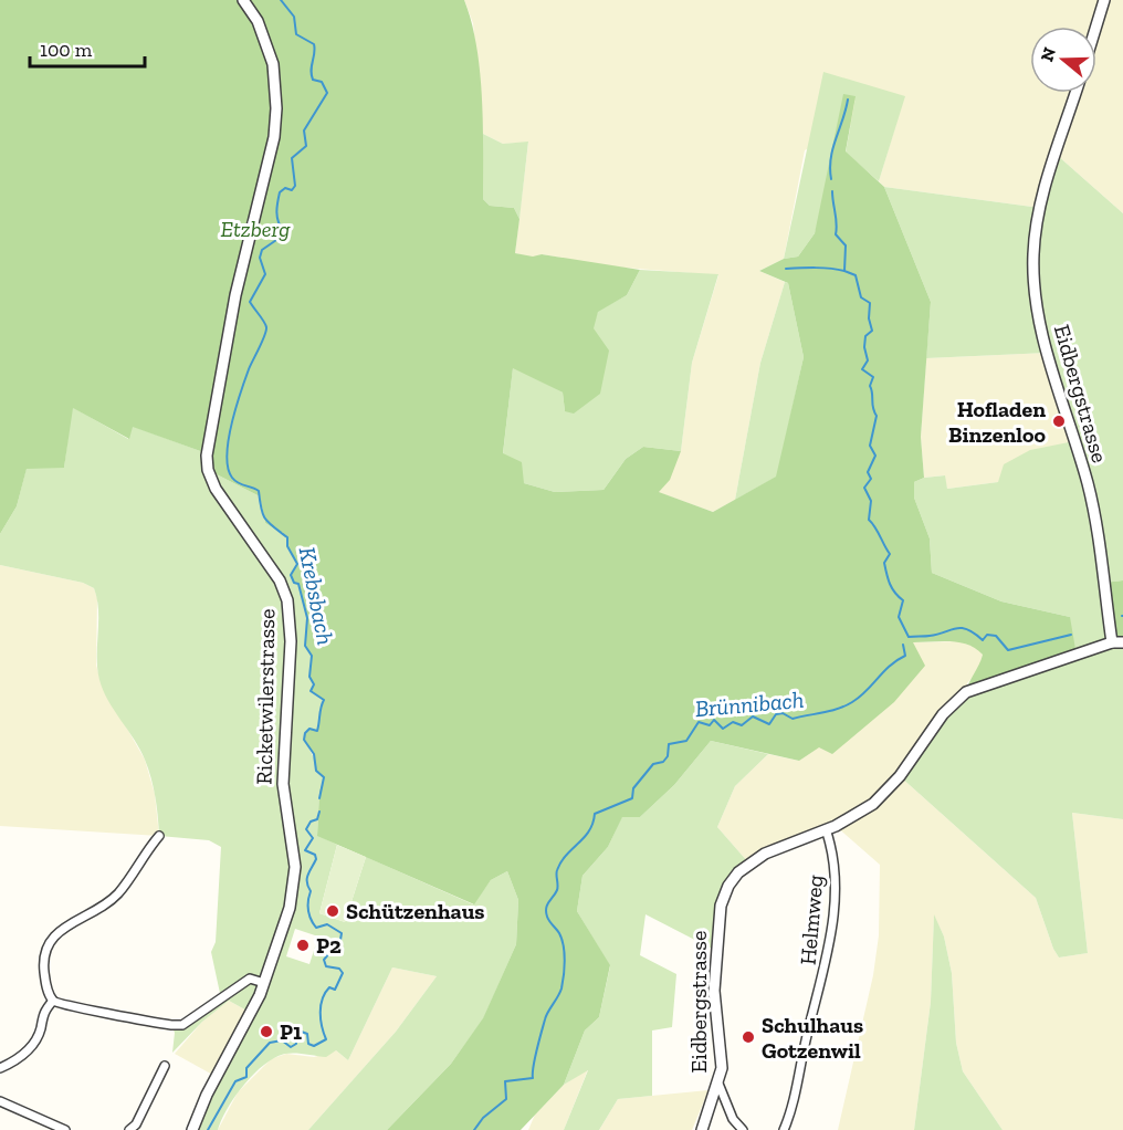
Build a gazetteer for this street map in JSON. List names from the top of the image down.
{
  "streets": {
    "street": ["Eidbergstrasse", "Ricketwilerstrasse", "Helmweg"]
  },
  "crossings": [
    ["Eidbergstrasse", "Helmweg"]
  ],
  "water": ["Krebsbach", "Brünnibach"],
  "parks": ["Etzberg"],
  "places": [
    "Hofladen Binzenloo",
    "Schützenhaus",
    "P2",
    "P1",
    "Schulhaus Gotzenwil"
  ],
  "scale_bar": "100 m",
  "north": "left"
}
